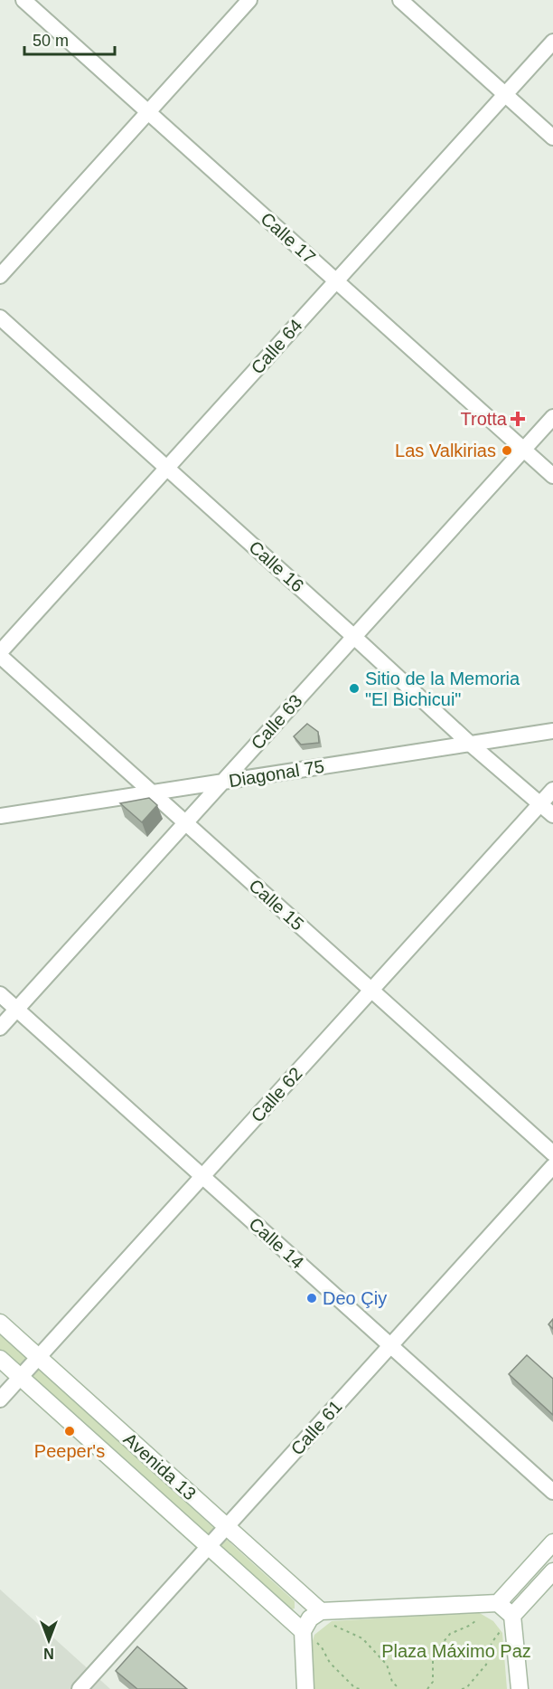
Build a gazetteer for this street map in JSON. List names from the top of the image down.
{
  "streets": {
    "main road": ["Avenida 13"],
    "street": [
      "Calle 17",
      "Calle 64",
      "Calle 16",
      "Calle 63",
      "Diagonal 75",
      "Calle 15",
      "Calle 62",
      "Calle 14",
      "Calle 61"
    ]
  },
  "crossings": [
    ["Calle 17", "Calle 64"],
    ["Calle 17", "Calle 63"],
    ["Calle 64", "Calle 16"],
    ["Calle 64", "Calle 15"],
    ["Calle 16", "Calle 63"],
    ["Calle 16", "Diagonal 75"],
    ["Calle 16", "Calle 62"],
    ["Calle 63", "Diagonal 75"],
    ["Calle 63", "Calle 15"],
    ["Calle 63", "Calle 14"],
    ["Diagonal 75", "Calle 15"],
    ["Calle 15", "Calle 62"],
    ["Calle 62", "Calle 14"],
    ["Calle 62", "Avenida 13"],
    ["Calle 14", "Calle 61"],
    ["Calle 61", "Avenida 13"]
  ],
  "parks": ["Plaza Máximo Paz"],
  "places": {
    "health": ["Trotta"],
    "other": [
      "Las Valkirias",
      "Sitio de la Memoria \"El Bichicui\"",
      "Deo Çiy",
      "Peeper's"
    ]
  },
  "scale_bar": "50 m",
  "north": "bottom"
}
